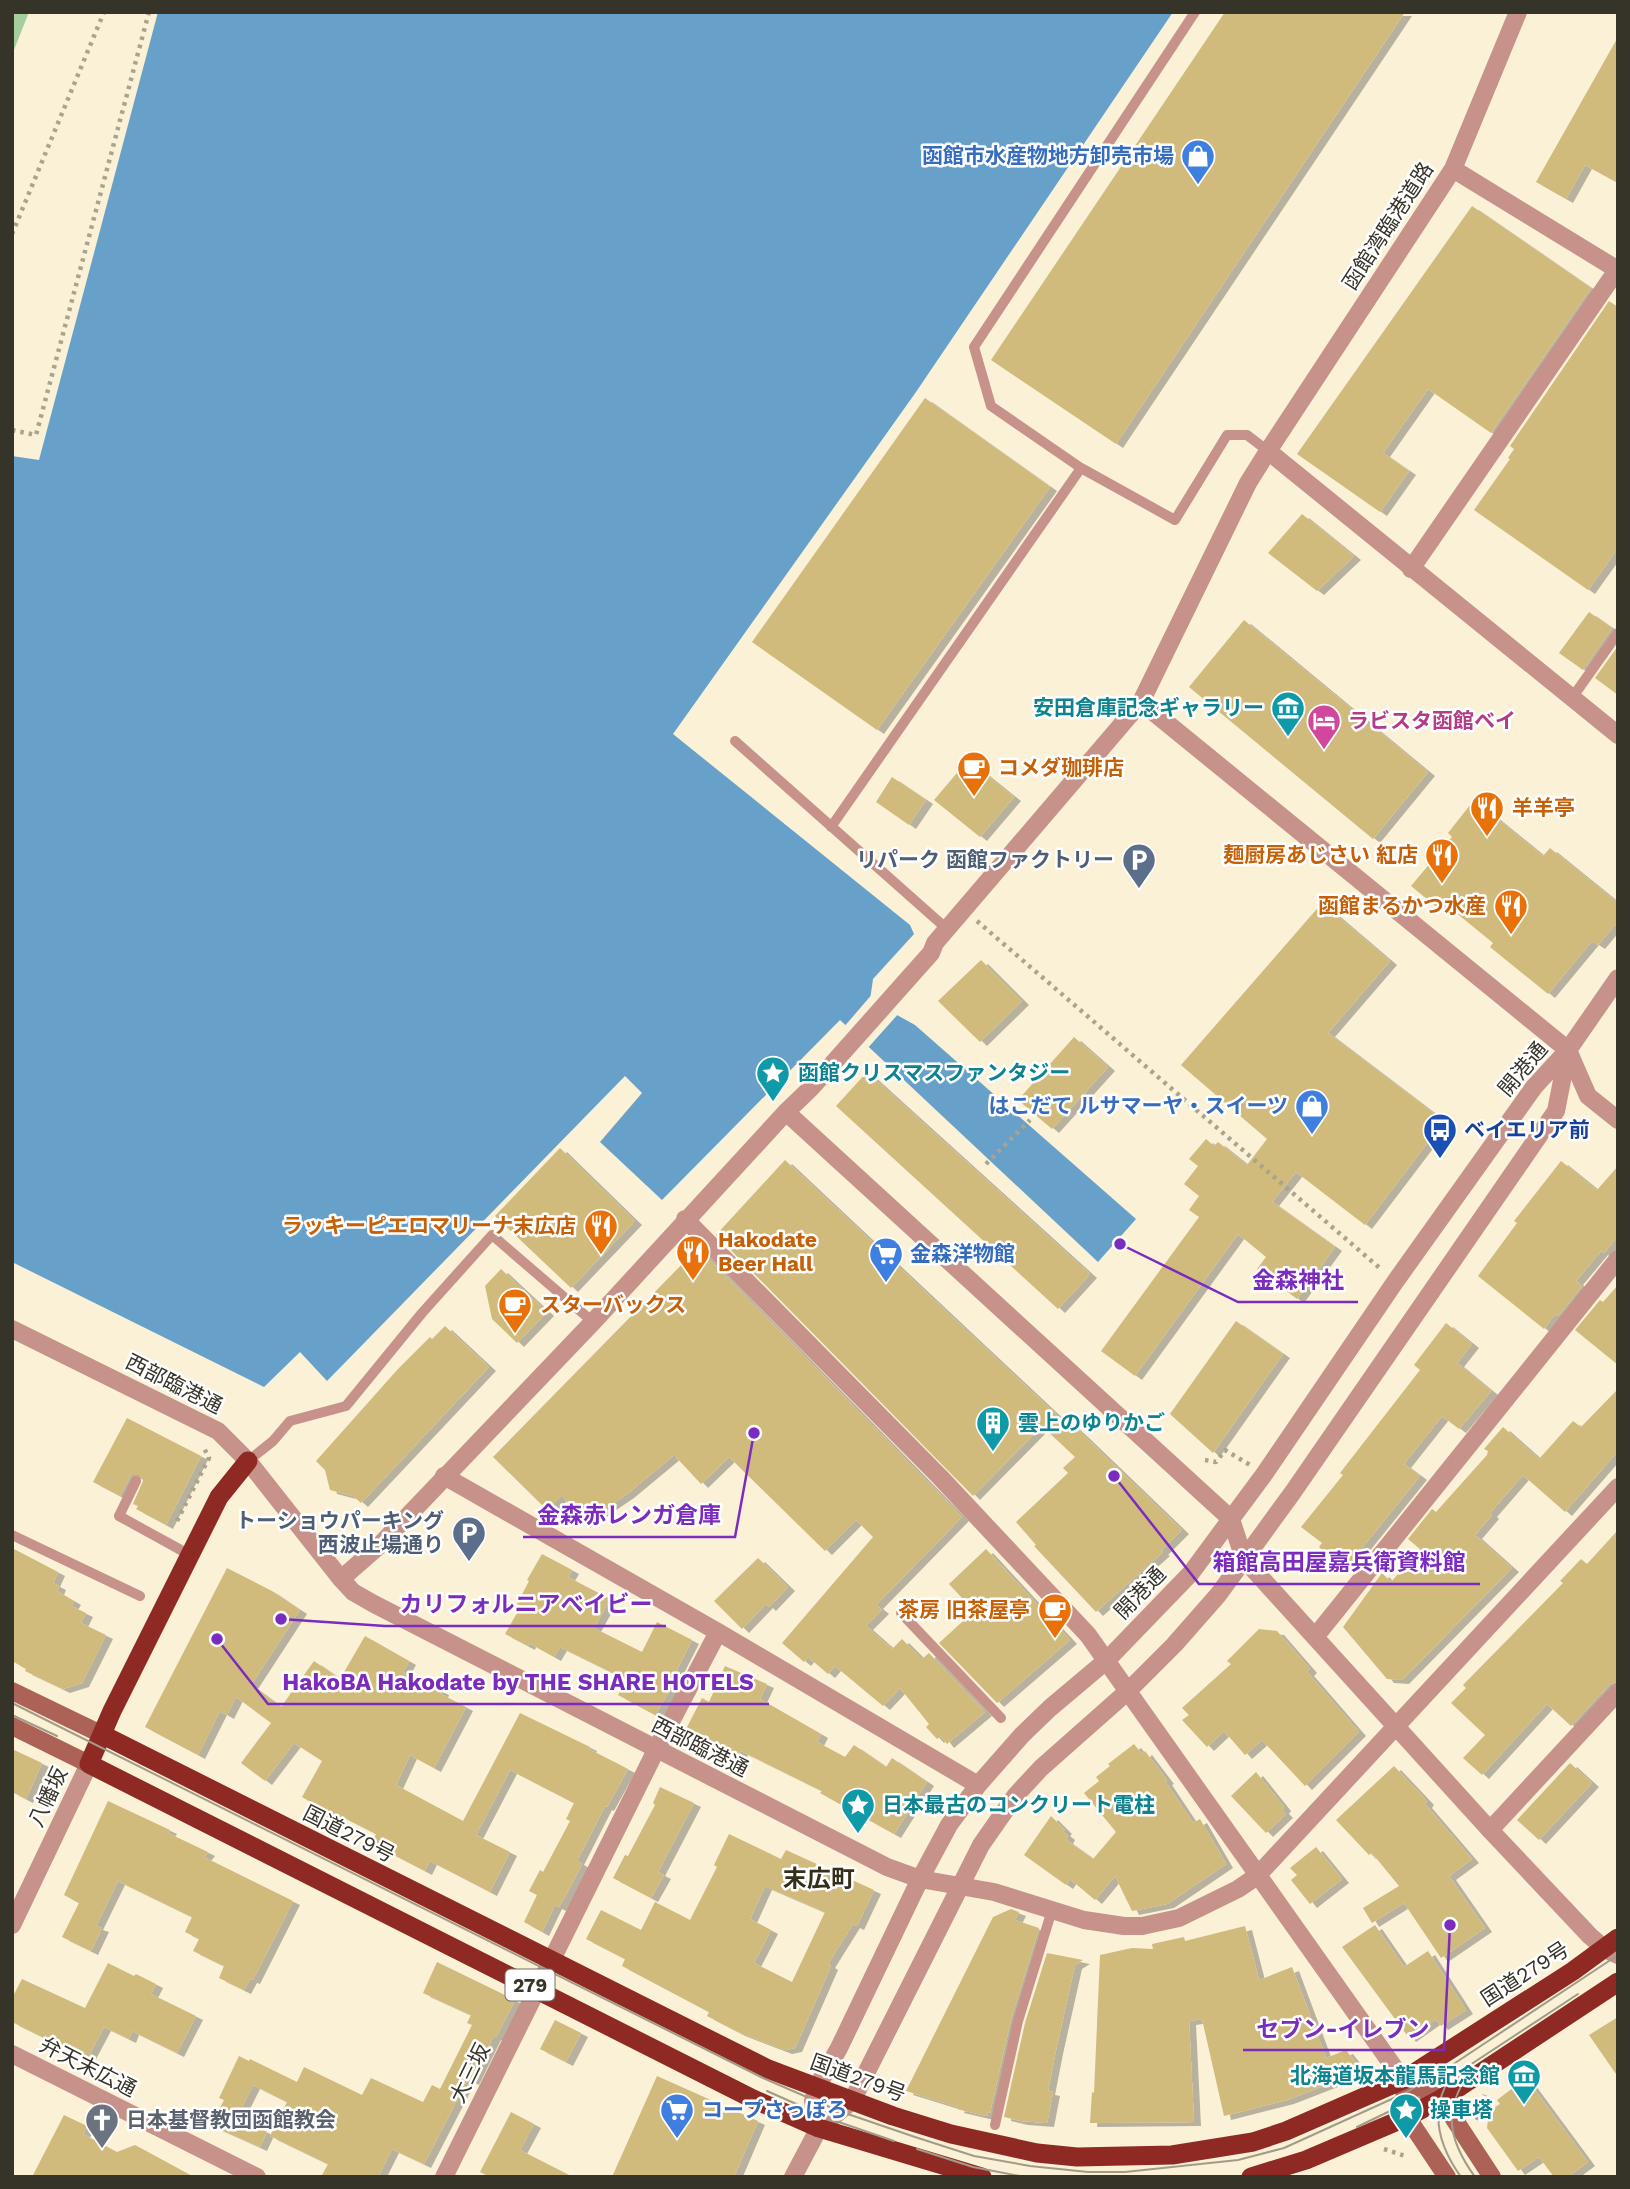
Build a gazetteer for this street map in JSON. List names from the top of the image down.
{
  "streets": {
    "highway": ["国道279号", "279"],
    "street": [
      "函館湾臨港道路",
      "開港通",
      "西部臨港通",
      "八幡坂",
      "弁天末広通",
      "大三坂"
    ]
  },
  "crossings": [
    ["函館湾臨港道路", "西部臨港通"],
    ["開港通", "西部臨港通"],
    ["開港通", "国道279号"],
    ["開港通", "279"],
    ["西部臨港通", "大三坂"],
    ["八幡坂", "279"],
    ["国道279号", "大三坂"],
    ["279", "大三坂"]
  ],
  "districts": ["末広町"],
  "places": {
    "shop": ["函館市水産物地方卸売市場", "はこだて ルサマーヤ・スイーツ"],
    "museum": ["安田倉庫記念ギャラリー", "北海道坂本龍馬記念館"],
    "hotel": ["ラビスタ函館ベイ"],
    "cafe": ["コメダ珈琲店", "スターバックス", "茶房 旧茶屋亭"],
    "restaurant": [
      "羊羊亭",
      "麺厨房あじさい 紅店",
      "函館まるかつ水産",
      "ラッキーピエロマリーナ末広店",
      "Hakodate Beer Hall"
    ],
    "parking": ["リパーク 函館ファクトリー", "トーショウパーキング 西波止場通り"],
    "place": ["函館クリスマスファンタジー", "日本最古のコンクリート電柱", "操車塔"],
    "bus stop": ["ベイエリア前"],
    "other": [
      "金森神社",
      "金森赤レンガ倉庫",
      "箱館高田屋嘉兵衛資料館",
      "カリフォルニアべイビー",
      "HakoBA Hakodate by THE SHARE HOTELS",
      "セブン-イレブン"
    ],
    "supermarket": ["金森洋物館", "コープさっぽろ"],
    "building": ["雲上のゆりかご"],
    "church": ["日本基督教団函館教会"]
  }
}
